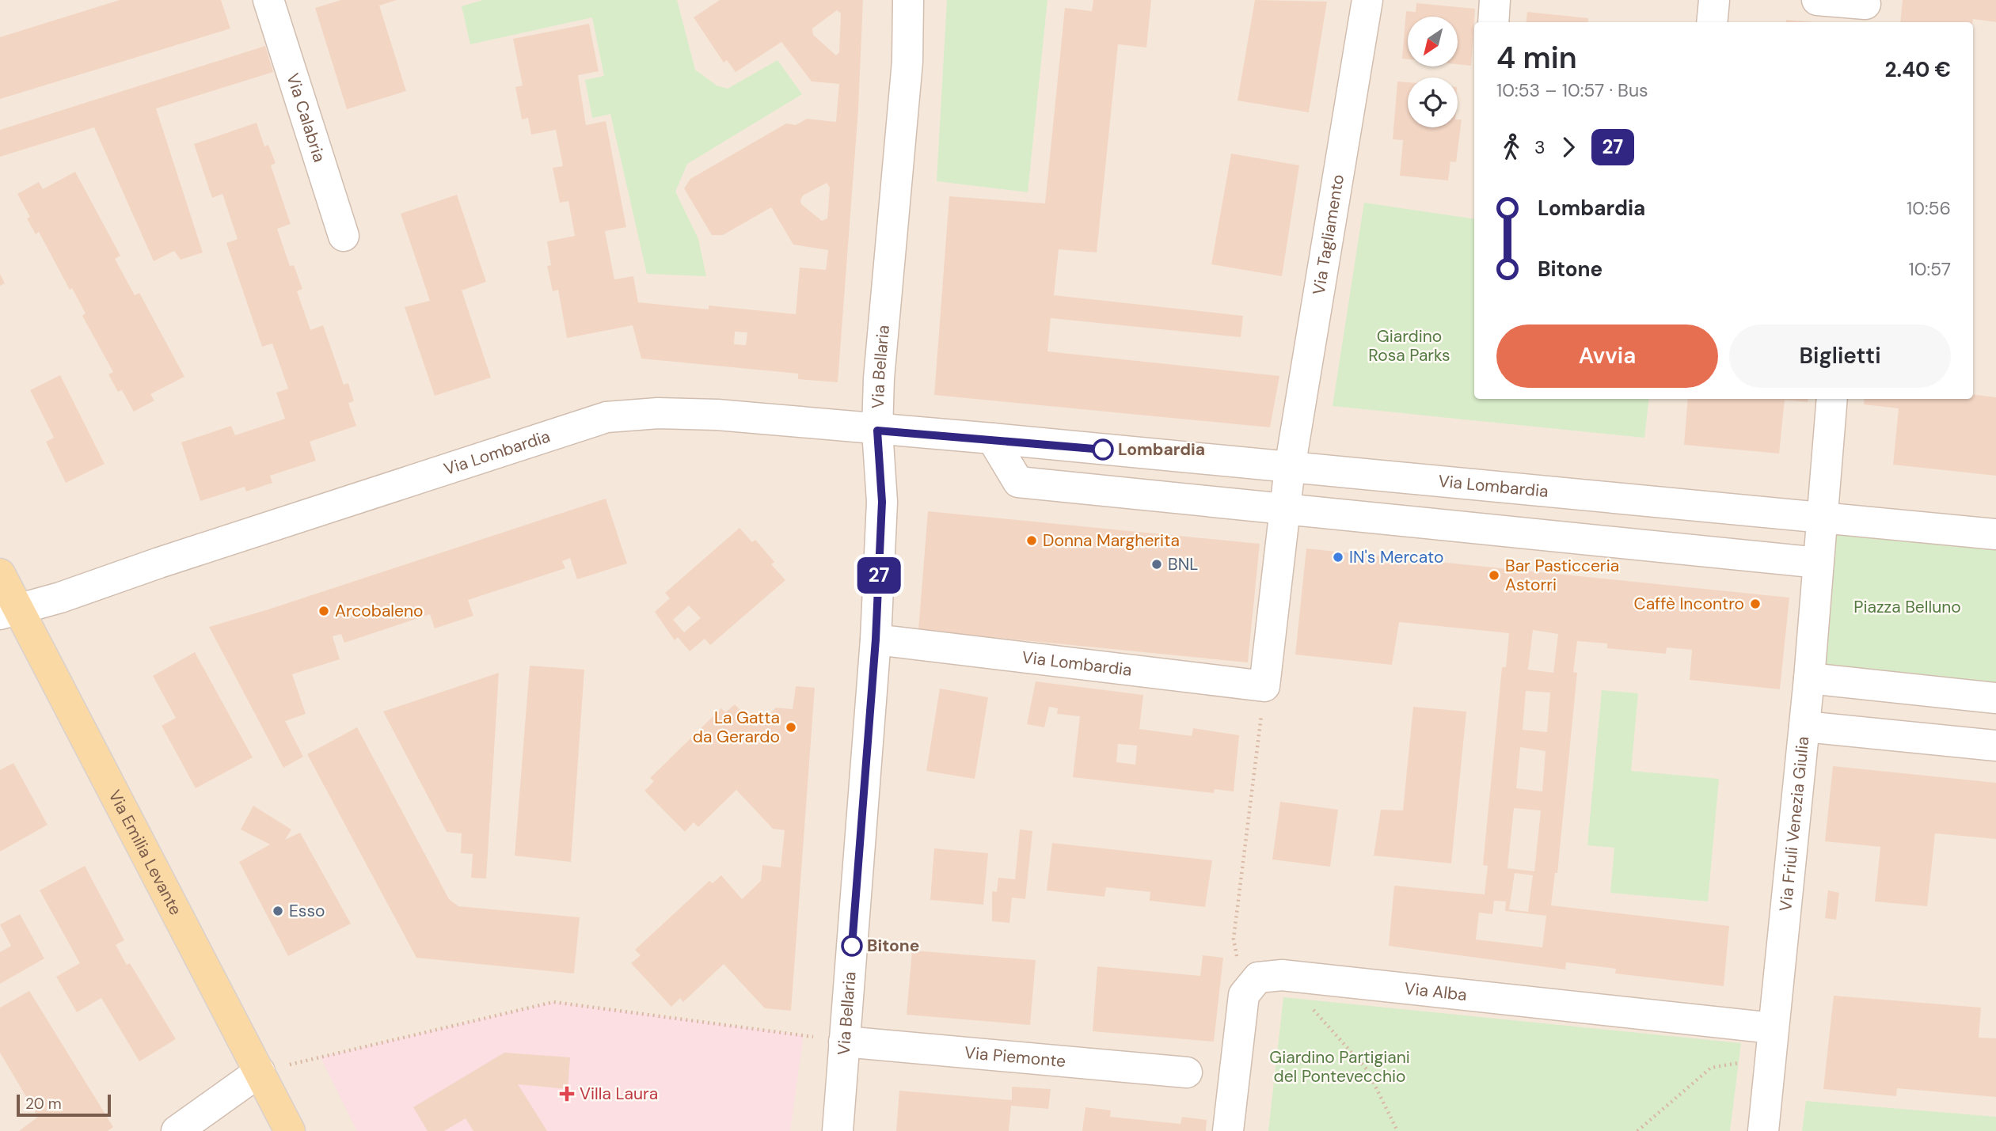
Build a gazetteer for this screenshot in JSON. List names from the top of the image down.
{
  "streets": {
    "main road": ["Via Emilia Levante"],
    "street": [
      "Via Calabria",
      "Via Tagliamento",
      "Via Bellaria",
      "Via Lombardia",
      "Via Friuli Venezia Giulia",
      "Via Alba",
      "Via Piemonte"
    ]
  },
  "crossings": [
    ["Via Tagliamento", "Via Lombardia"],
    ["Via Bellaria", "Via Lombardia"],
    ["Via Bellaria", "Via Piemonte"],
    ["Via Lombardia", "Via Friuli Venezia Giulia"],
    ["Via Lombardia", "Via Emilia Levante"],
    ["Via Friuli Venezia Giulia", "Via Alba"]
  ],
  "parks": ["Giardino Rosa Parks", "Piazza Belluno", "Giardino Partigiani del Pontevecchio"],
  "places": {
    "other": [
      "Lombardia",
      "Donna Margherita",
      "IN's Mercato",
      "BNL",
      "Bar Pasticceria Astorri",
      "Caffè Incontro",
      "Arcobaleno",
      "La Gatta da Gerardo",
      "Esso",
      "Bitone"
    ],
    "health": ["Villa Laura"]
  },
  "lines": ["bus line 27"],
  "scale_bar": "20 m",
  "north": "bottom left",
  "page": {
    "on_map": "27",
    "heading": ["4 min", "10:53 – 10:57 · Bus", "2.40 €"],
    "legs": ["3", "27"],
    "list": [
      {
        "name": "Lombardia",
        "value": "10:56"
      },
      {
        "name": "Bitone",
        "value": "10:57"
      }
    ],
    "buttons": ["Avvia", "Biglietti"],
    "scale": "20 m"
  }
}
